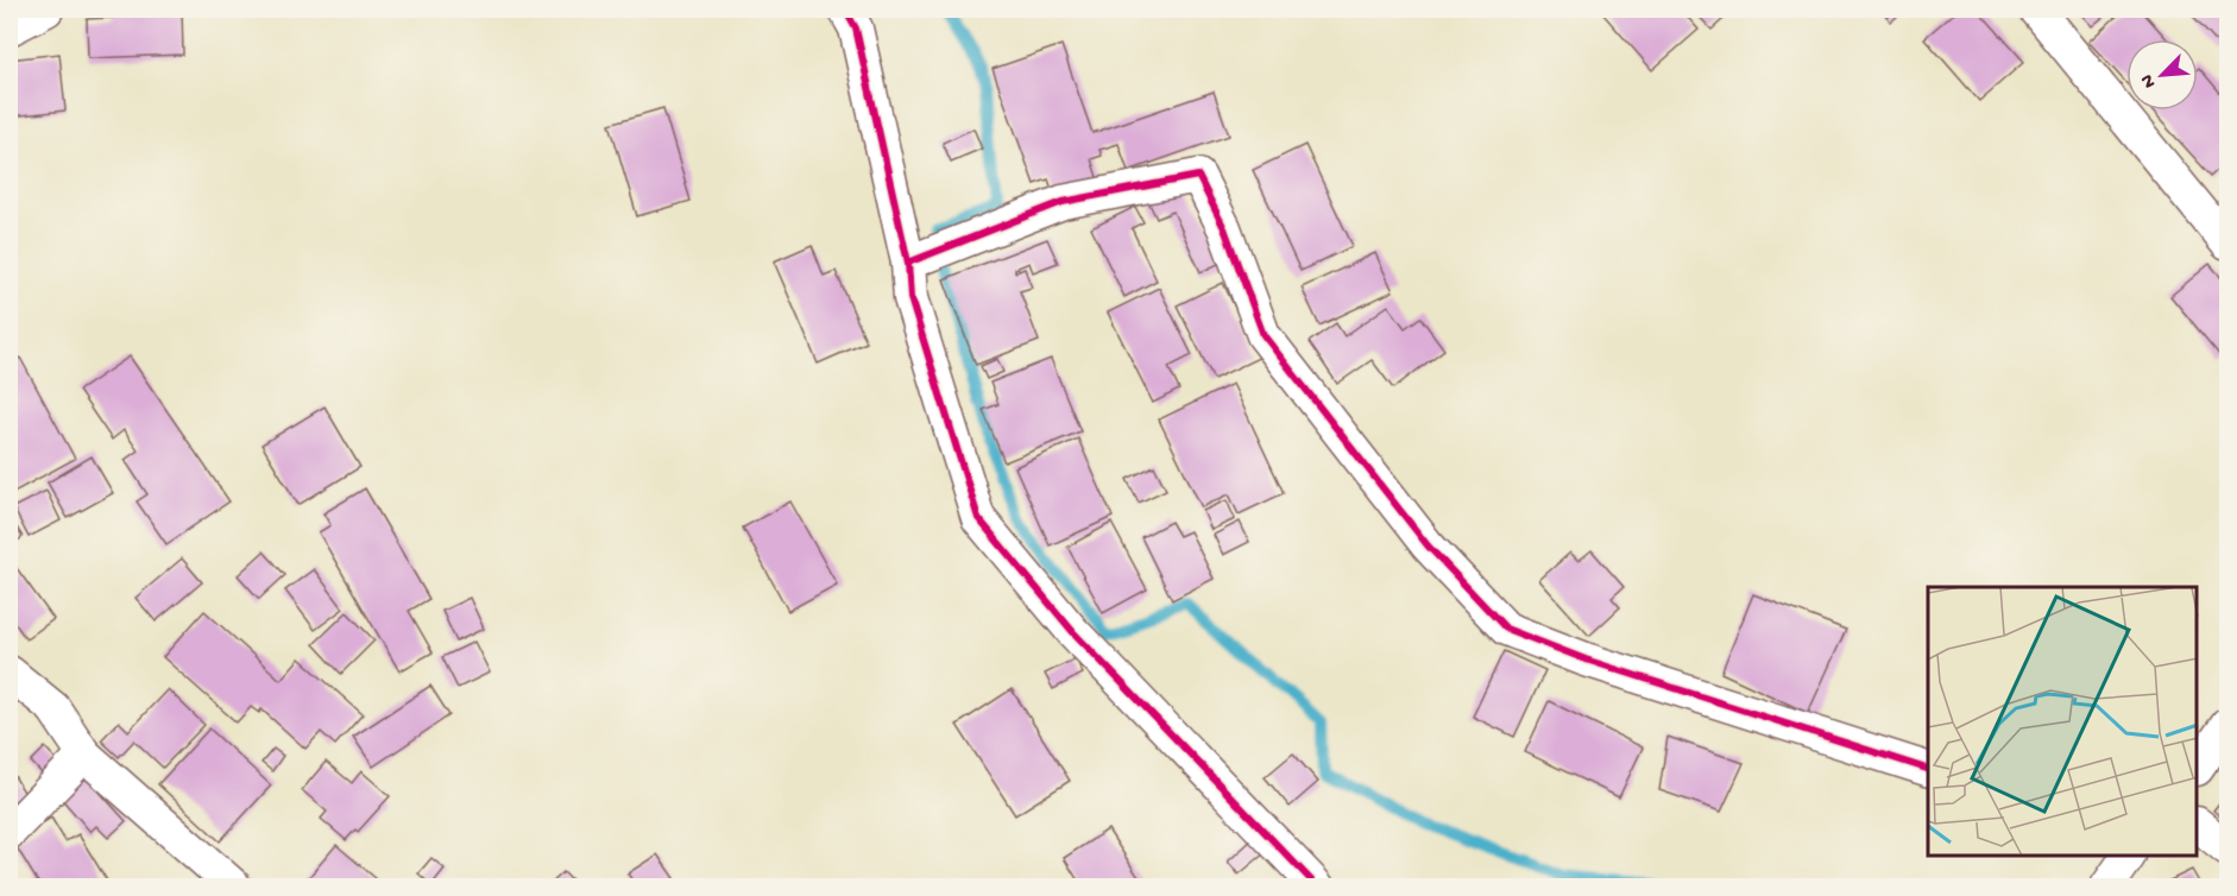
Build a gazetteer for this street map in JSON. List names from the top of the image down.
{
  "north": "bottom left"
}
